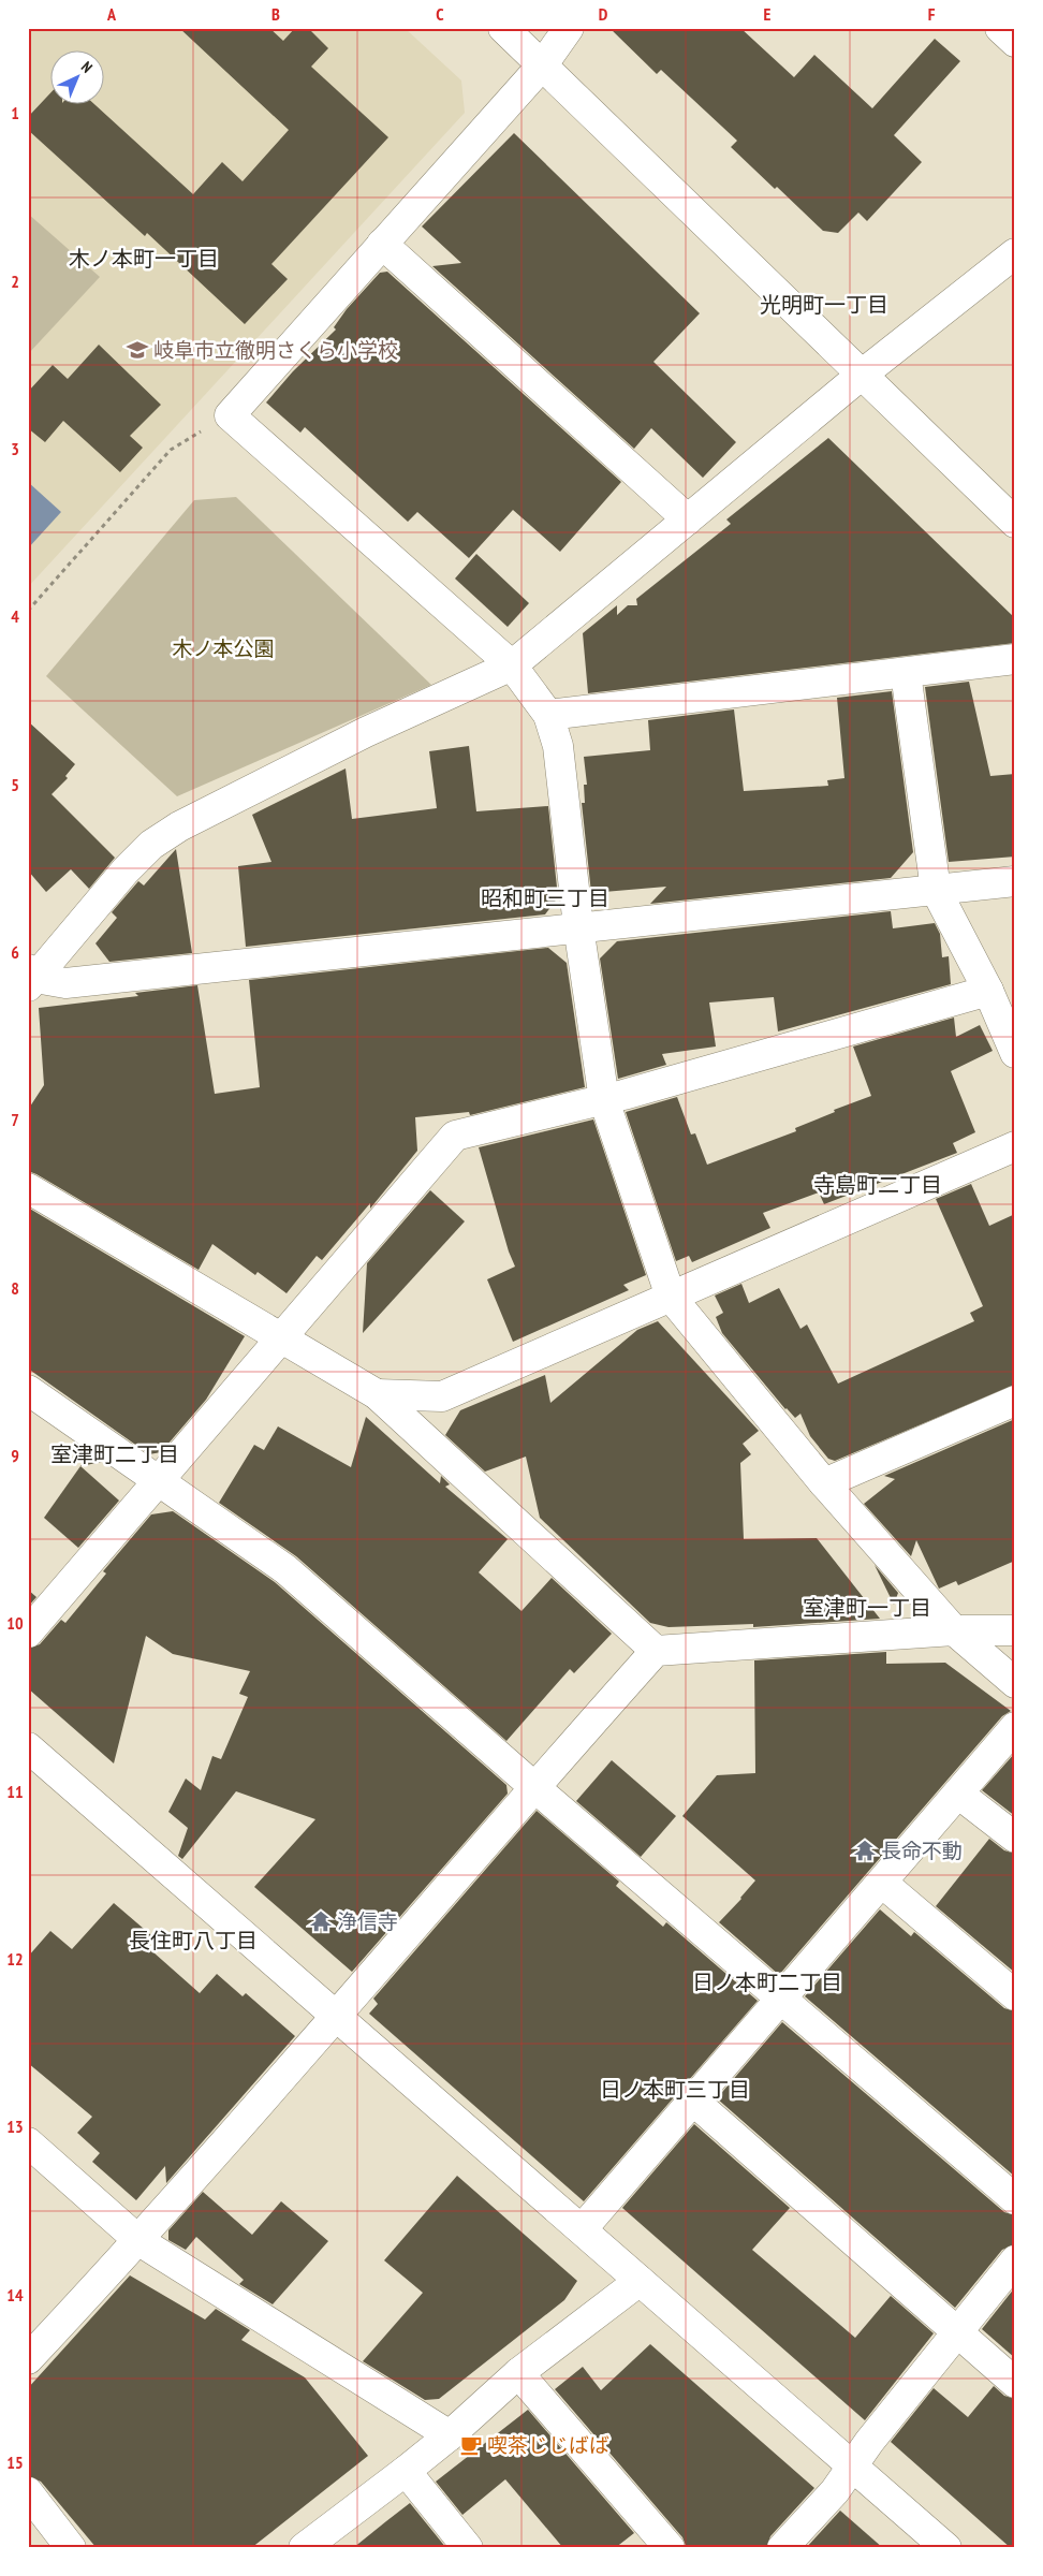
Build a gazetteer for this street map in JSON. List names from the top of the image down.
{
  "districts": [
    "木ノ本町一丁目",
    "光明町一丁目",
    "昭和町三丁目",
    "寺島町二丁目",
    "室津町二丁目",
    "室津町一丁目",
    "長住町八丁目",
    "日ノ本町二丁目",
    "日ノ本町三丁目"
  ],
  "parks": ["木ノ本公園"],
  "places": {
    "school or university": ["岐阜市立徹明さくら小学校"],
    "temple": ["長命不動", "浄信寺"],
    "cafe": ["喫茶じじばば"]
  },
  "north": "top right",
  "grid": {
    "columns": [
      "A",
      "B",
      "C",
      "D",
      "E",
      "F"
    ],
    "rows": [
      "1",
      "2",
      "3",
      "4",
      "5",
      "6",
      "7",
      "8",
      "9",
      "10",
      "11",
      "12",
      "13",
      "14",
      "15"
    ]
  }
}
